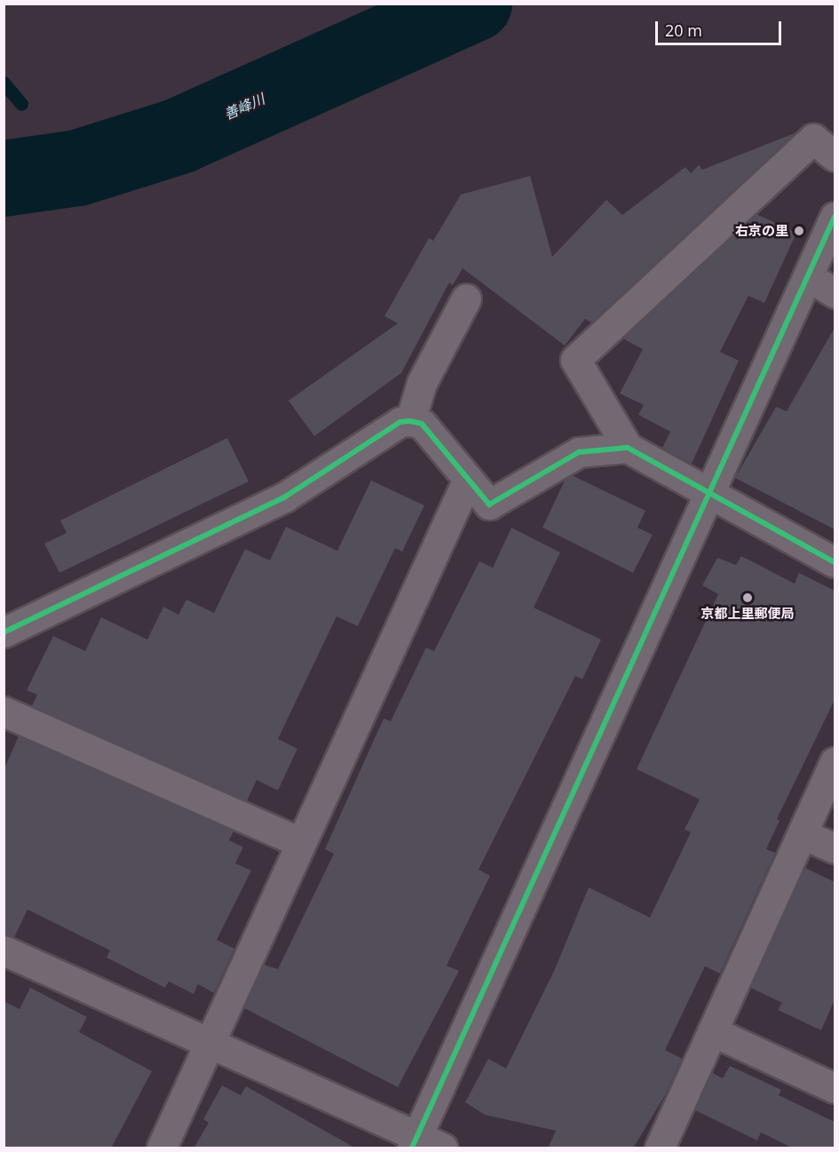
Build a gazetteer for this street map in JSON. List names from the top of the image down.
{
  "water": ["善峰川"],
  "places": ["右京の里", "京都上里郵便局"],
  "scale_bar": "20 m"
}
